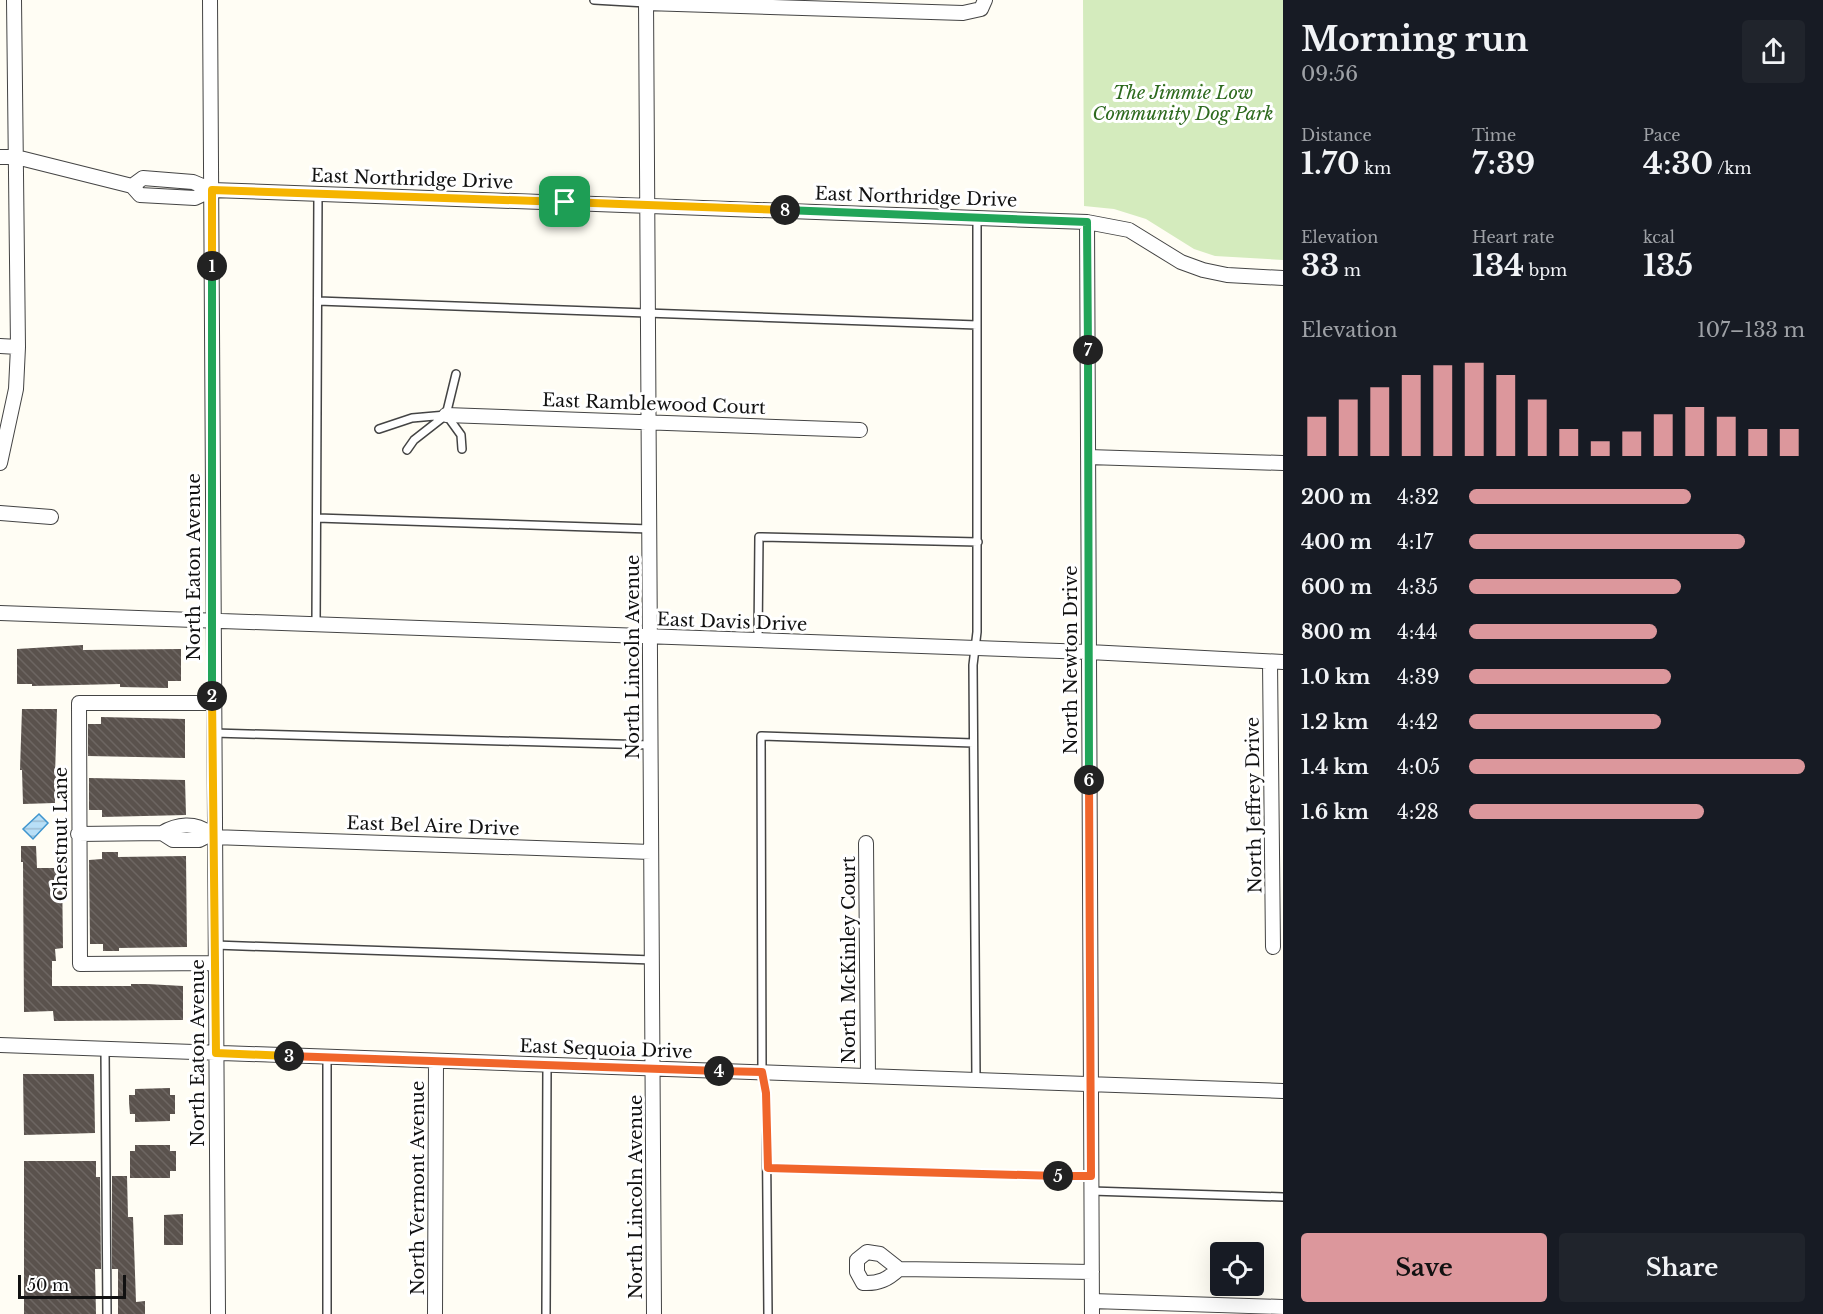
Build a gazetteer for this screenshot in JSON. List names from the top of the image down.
{
  "streets": {
    "street": [
      "East Northridge Drive",
      "East Ramblewood Court",
      "North Eaton Avenue",
      "East Davis Drive",
      "North Lincoln Avenue",
      "North Newton Drive",
      "North Jeffrey Drive",
      "East Bel Aire Drive",
      "Chestnut Lane",
      "North McKinley Court",
      "East Sequoia Drive",
      "North Vermont Avenue"
    ]
  },
  "crossings": [
    ["East Northridge Drive", "North Eaton Avenue"],
    ["East Northridge Drive", "North Lincoln Avenue"],
    ["East Northridge Drive", "North Newton Drive"],
    ["East Ramblewood Court", "North Lincoln Avenue"],
    ["North Eaton Avenue", "East Davis Drive"],
    ["North Eaton Avenue", "East Bel Aire Drive"],
    ["North Eaton Avenue", "Chestnut Lane"],
    ["North Eaton Avenue", "East Sequoia Drive"],
    ["East Davis Drive", "North Lincoln Avenue"],
    ["East Davis Drive", "North Newton Drive"],
    ["East Davis Drive", "North Jeffrey Drive"],
    ["North Lincoln Avenue", "East Bel Aire Drive"],
    ["North Lincoln Avenue", "East Sequoia Drive"],
    ["North Newton Drive", "East Sequoia Drive"],
    ["East Bel Aire Drive", "Chestnut Lane"],
    ["North McKinley Court", "East Sequoia Drive"],
    ["East Sequoia Drive", "North Vermont Avenue"]
  ],
  "parks": ["The Jimmie Low Community Dog Park"],
  "scale_bar": "50 m",
  "page": {
    "heading": ["Morning run", "09:56"],
    "stats": [
      ["Distance", "1.70 km"],
      ["Time", "7:39"],
      ["Pace", "4:30 /km"],
      ["Elevation", "33 m"],
      ["Heart rate", "134 bpm"],
      ["kcal", "135"]
    ],
    "pins": [
      "8",
      "1",
      "7",
      "2",
      "6",
      "3",
      "4",
      "5"
    ],
    "chart": ["Elevation", "107–133 m"],
    "list": [
      {
        "name": "200 m",
        "note": "4:32"
      },
      {
        "name": "400 m",
        "note": "4:17"
      },
      {
        "name": "600 m",
        "note": "4:35"
      },
      {
        "name": "800 m",
        "note": "4:44"
      },
      {
        "name": "1.0 km",
        "note": "4:39"
      },
      {
        "name": "1.2 km",
        "note": "4:42"
      },
      {
        "name": "1.4 km",
        "note": "4:05"
      },
      {
        "name": "1.6 km",
        "note": "4:28"
      }
    ],
    "buttons": ["Save", "Share"],
    "scale": "50 m"
  }
}
